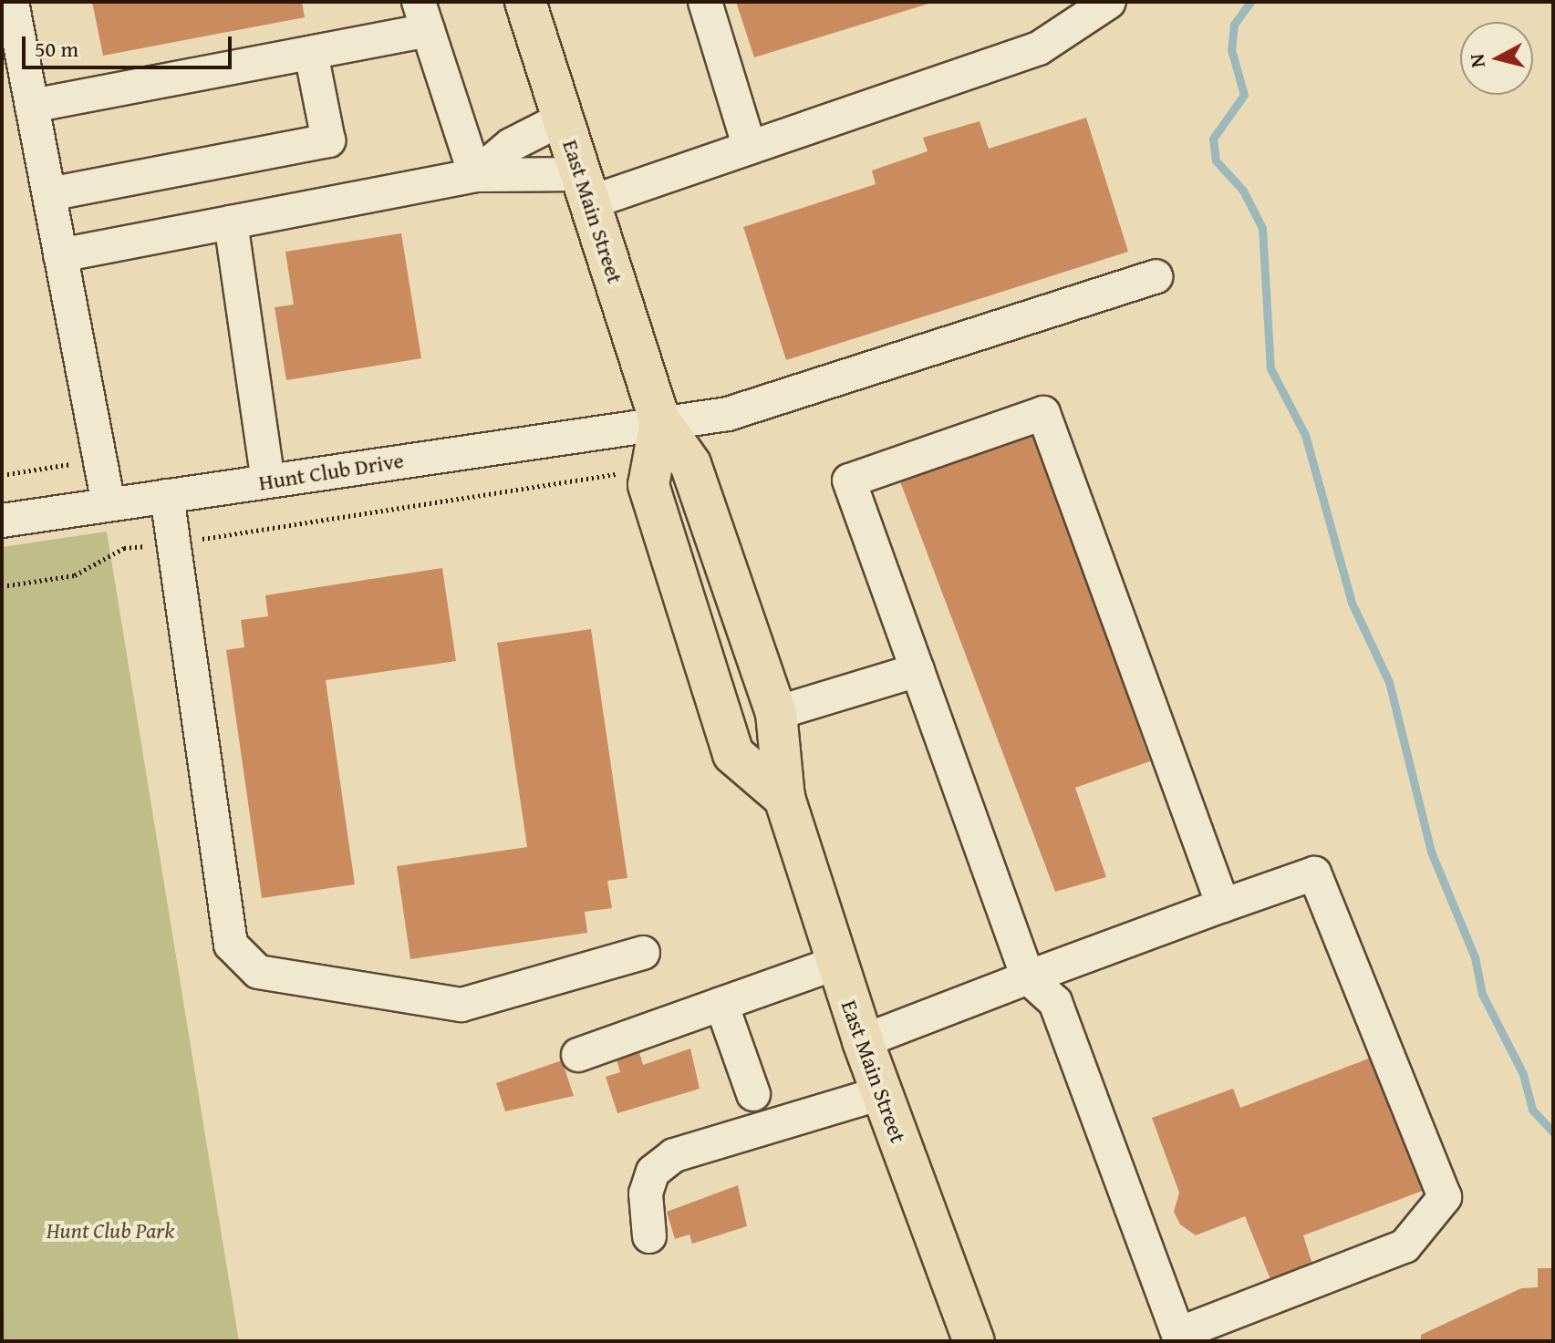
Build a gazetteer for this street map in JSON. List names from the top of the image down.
{
  "streets": {
    "main road": ["East Main Street"],
    "street": ["Hunt Club Drive"]
  },
  "crossings": [
    ["East Main Street", "Hunt Club Drive"]
  ],
  "parks": ["Hunt Club Park"],
  "scale_bar": "50 m",
  "north": "left"
}
